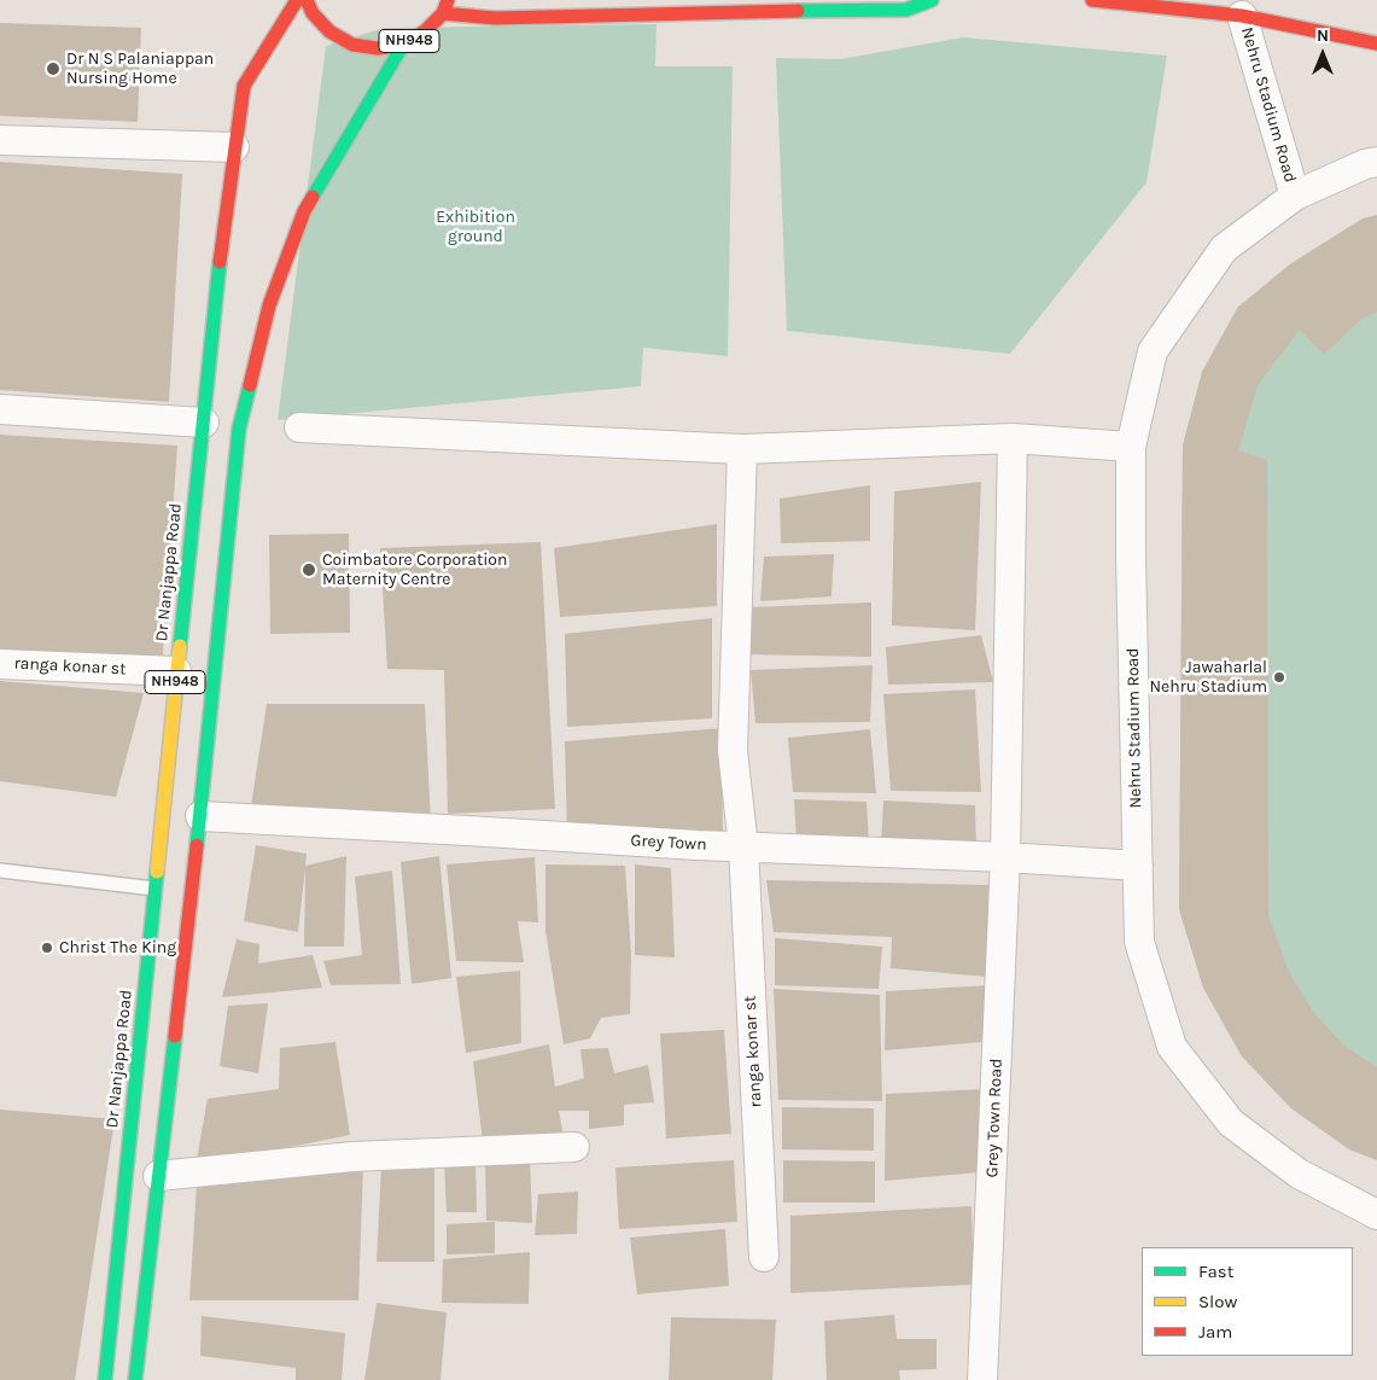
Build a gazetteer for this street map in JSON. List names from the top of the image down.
{
  "streets": {
    "main road": ["NH948", "Dr Nanjappa Road"],
    "street": [
      "Nehru Stadium Road",
      "ranga konar st",
      "Grey Town",
      "Grey Town Road"
    ]
  },
  "crossings": [
    ["NH948", "Dr Nanjappa Road"],
    ["Nehru Stadium Road", "Grey Town"],
    ["Dr Nanjappa Road", "ranga konar st"],
    ["Dr Nanjappa Road", "Grey Town"],
    ["ranga konar st", "Grey Town"],
    ["Grey Town", "Grey Town Road"]
  ],
  "parks": ["Exhibition ground"],
  "places": [
    "Dr N S Palaniappan Nursing Home",
    "Coimbatore Corporation Maternity Centre",
    "Jawaharlal Nehru Stadium",
    "Christ The King"
  ],
  "legend": ["Fast", "Slow", "Jam"],
  "north": "top"
}
